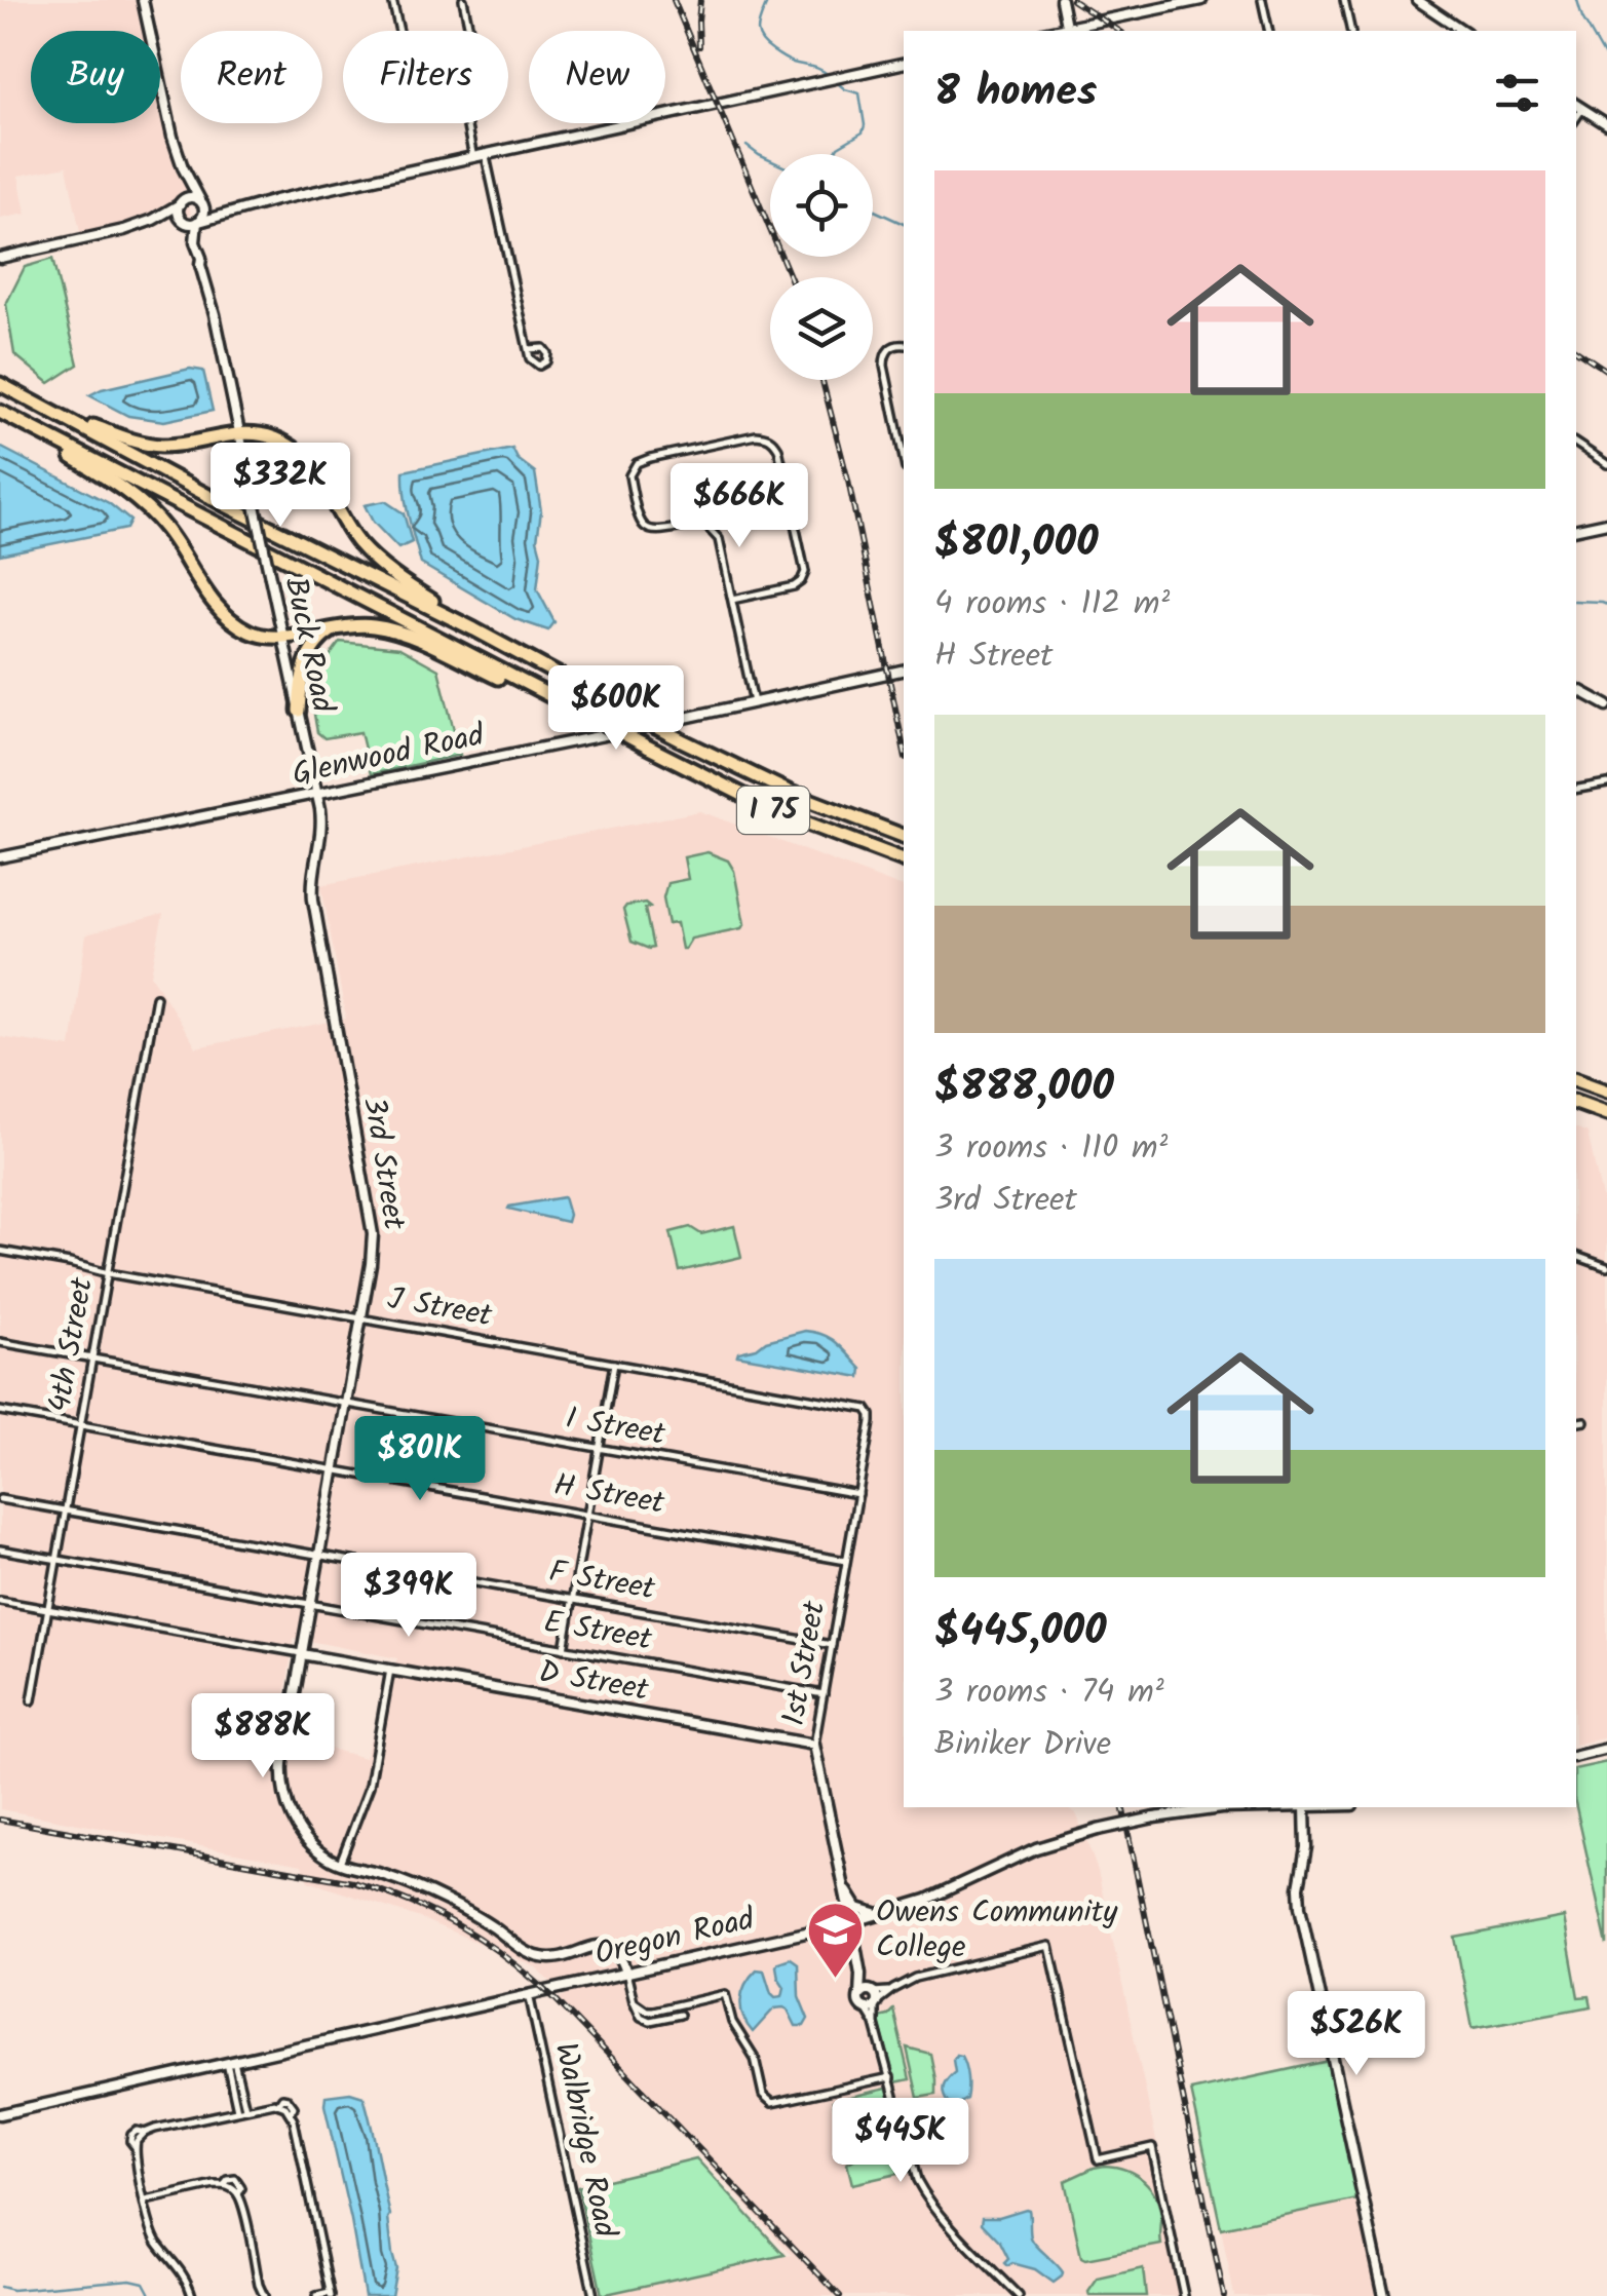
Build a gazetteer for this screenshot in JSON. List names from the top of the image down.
{
  "streets": {
    "highway": ["I 75"],
    "street": [
      "Buck Road",
      "Glenwood Road",
      "3rd Street",
      "J Street",
      "4th Street",
      "I Street",
      "H Street",
      "F Street",
      "E Street",
      "1st Street",
      "D Street",
      "Oregon Road",
      "Walbridge Road"
    ]
  },
  "crossings": [
    ["Buck Road", "Glenwood Road"],
    ["Buck Road", "3rd Street"],
    ["Glenwood Road", "3rd Street"],
    ["3rd Street", "J Street"],
    ["3rd Street", "I Street"],
    ["3rd Street", "H Street"],
    ["3rd Street", "F Street"],
    ["3rd Street", "E Street"],
    ["3rd Street", "D Street"],
    ["3rd Street", "Oregon Road"],
    ["J Street", "4th Street"],
    ["J Street", "1st Street"],
    ["4th Street", "I Street"],
    ["4th Street", "H Street"],
    ["4th Street", "F Street"],
    ["4th Street", "E Street"],
    ["4th Street", "D Street"],
    ["I Street", "1st Street"],
    ["H Street", "1st Street"],
    ["F Street", "1st Street"],
    ["E Street", "1st Street"],
    ["1st Street", "D Street"],
    ["1st Street", "Oregon Road"],
    ["Oregon Road", "Walbridge Road"]
  ],
  "places": {
    "school or university": ["Owens Community College"]
  },
  "page": {
    "chip": [
      "Buy",
      "Rent",
      "Filters",
      "New"
    ],
    "heading": "8 homes",
    "list": [
      {
        "name": "$801,000",
        "note": "4 rooms · 112 m² · H Street"
      },
      {
        "name": "$888,000",
        "note": "3 rooms · 110 m² · 3rd Street"
      },
      {
        "name": "$445,000",
        "note": "3 rooms · 74 m² · Biniker Drive"
      }
    ],
    "price": [
      "$332K",
      "$666K",
      "$600K",
      "$801K",
      "$399K",
      "$888K",
      "$526K",
      "$445K"
    ]
  }
}
